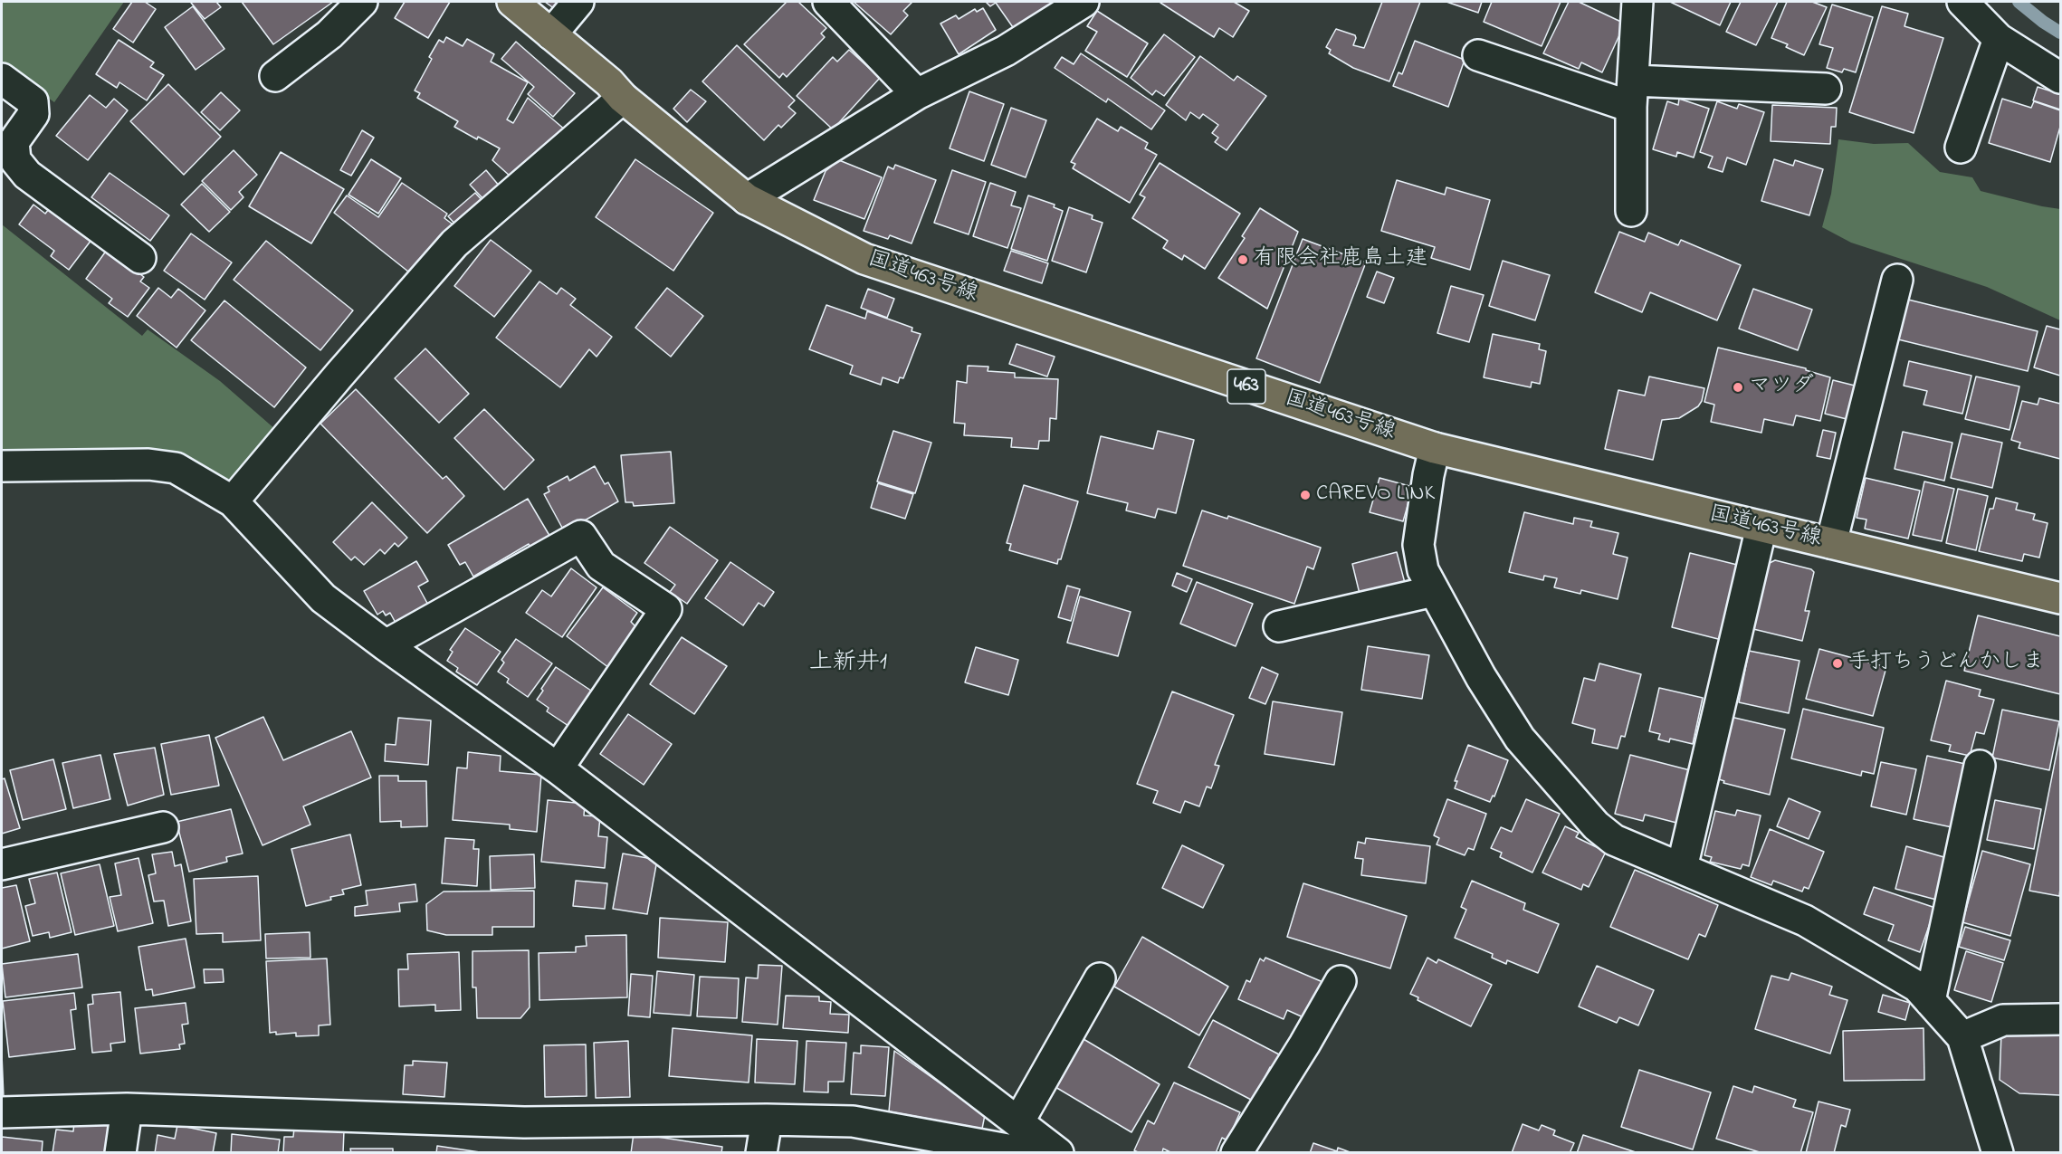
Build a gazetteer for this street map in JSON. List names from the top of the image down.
{
  "streets": {
    "highway": ["国道463号線", "463"]
  },
  "districts": ["上新井1"],
  "places": [
    "有限会社鹿島土建",
    "マツダ",
    "CAREVO LINK",
    "手打ちうどんかしま"
  ]
}
